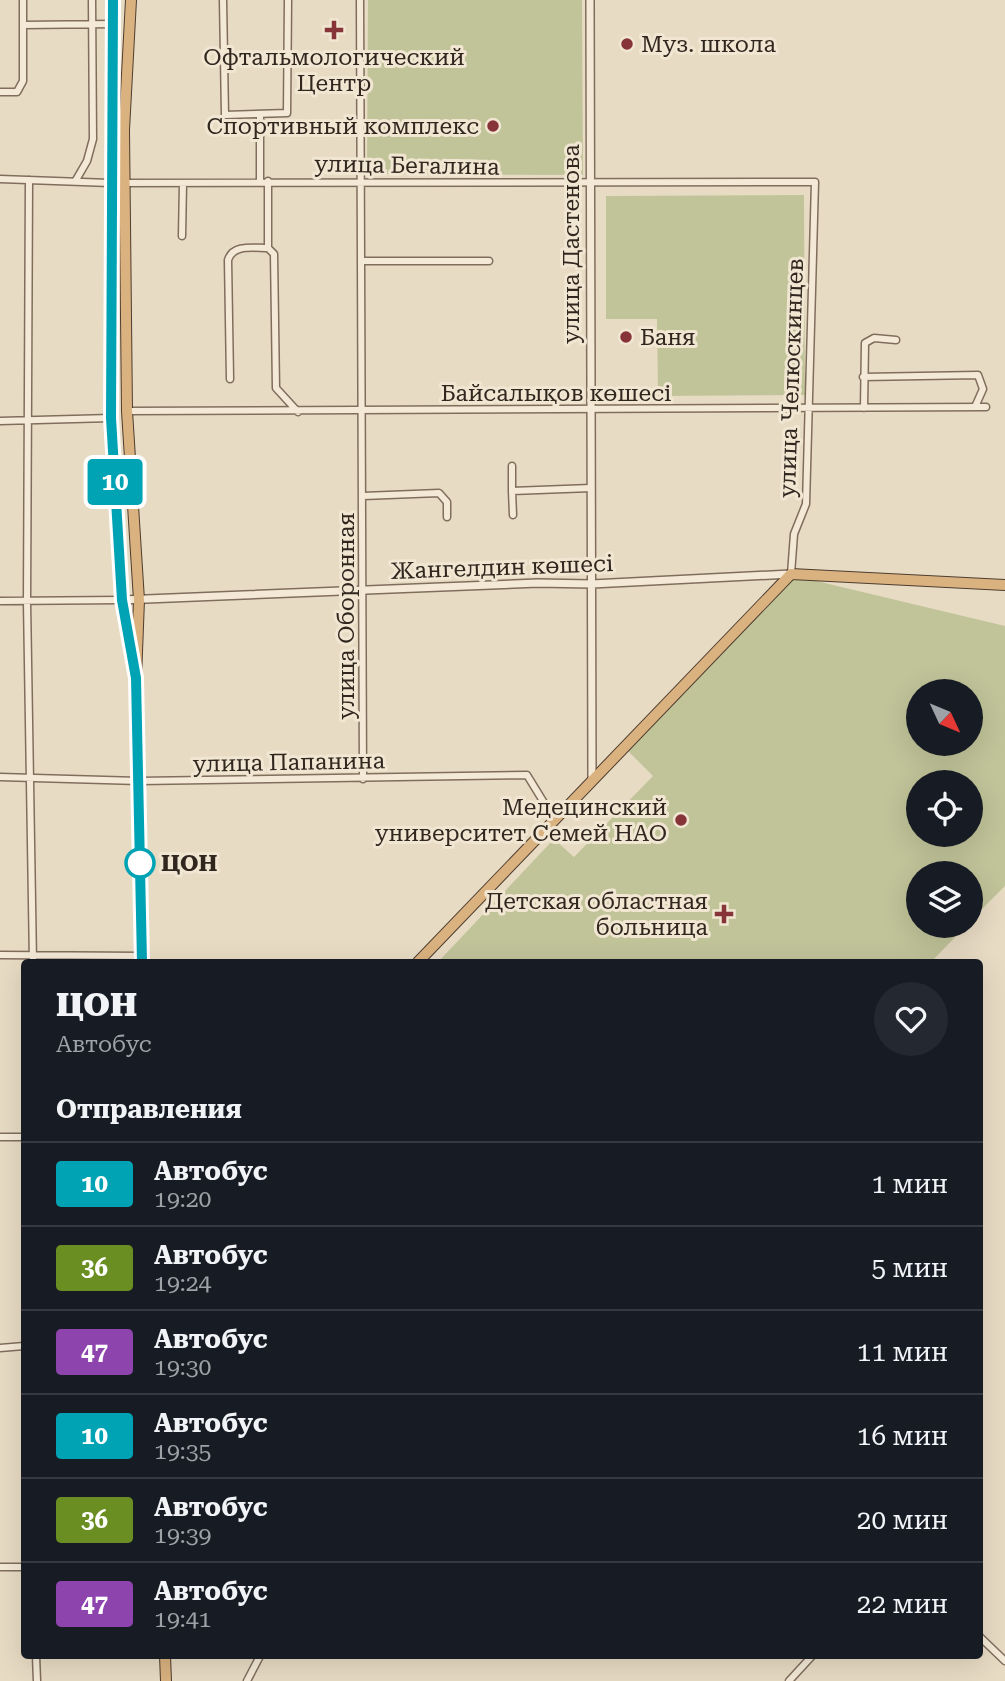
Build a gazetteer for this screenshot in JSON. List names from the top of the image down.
{
  "streets": {
    "highway": ["Жангелдин көшесі"],
    "street": [
      "улица Бегалина",
      "улица Дастенова",
      "улица Челюскинцев",
      "Байсалықов көшесі",
      "улица Оборонная",
      "улица Папанина"
    ]
  },
  "crossings": [
    ["улица Бегалина", "улица Дастенова"],
    ["улица Бегалина", "улица Челюскинцев"],
    ["улица Бегалина", "улица Оборонная"],
    ["улица Дастенова", "Байсалықов көшесі"],
    ["улица Дастенова", "Жангелдин көшесі"],
    ["улица Челюскинцев", "Байсалықов көшесі"],
    ["улица Челюскинцев", "Жангелдин көшесі"],
    ["Байсалықов көшесі", "улица Оборонная"],
    ["Жангелдин көшесі", "улица Оборонная"],
    ["улица Оборонная", "улица Папанина"]
  ],
  "places": {
    "health": ["Офтальмологический Центр", "Детская областная больница"],
    "other": [
      "Муз. школа",
      "Спортивный комплекс",
      "Баня",
      "Медецинский университет Семей НАО",
      "ЦОН"
    ]
  },
  "lines": ["bus line 10"],
  "north": "bottom right",
  "page": {
    "on_map": "10",
    "heading": [
      ["ЦОН", "Автобус"],
      "Отправления"
    ],
    "list": [
      {
        "mark": "10",
        "name": "Автобус",
        "note": "19:20",
        "value": "1 мин"
      },
      {
        "mark": "36",
        "name": "Автобус",
        "note": "19:24",
        "value": "5 мин"
      },
      {
        "mark": "47",
        "name": "Автобус",
        "note": "19:30",
        "value": "11 мин"
      },
      {
        "mark": "10",
        "name": "Автобус",
        "note": "19:35",
        "value": "16 мин"
      },
      {
        "mark": "36",
        "name": "Автобус",
        "note": "19:39",
        "value": "20 мин"
      },
      {
        "mark": "47",
        "name": "Автобус",
        "note": "19:41",
        "value": "22 мин"
      }
    ]
  }
}
